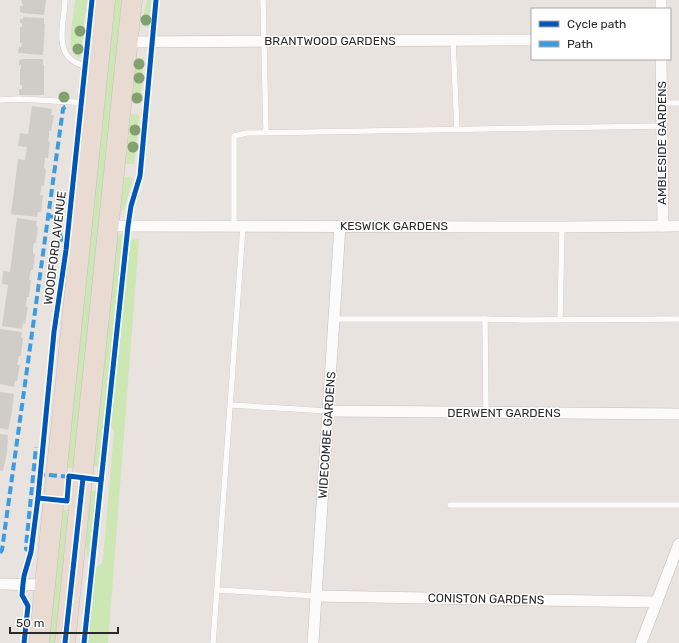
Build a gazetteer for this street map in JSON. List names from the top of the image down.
{
  "streets": {
    "highway": ["WOODFORD AVENUE"],
    "street": [
      "BRANTWOOD GARDENS",
      "AMBLESIDE GARDENS",
      "KESWICK GARDENS",
      "DERWENT GARDENS",
      "WIDECOMBE GARDENS",
      "CONISTON GARDENS"
    ]
  },
  "crossings": [
    ["AMBLESIDE GARDENS", "KESWICK GARDENS"],
    ["KESWICK GARDENS", "WIDECOMBE GARDENS"],
    ["DERWENT GARDENS", "WIDECOMBE GARDENS"],
    ["WIDECOMBE GARDENS", "CONISTON GARDENS"]
  ],
  "legend": ["Cycle path", "Path"],
  "scale_bar": "50 m"
}
